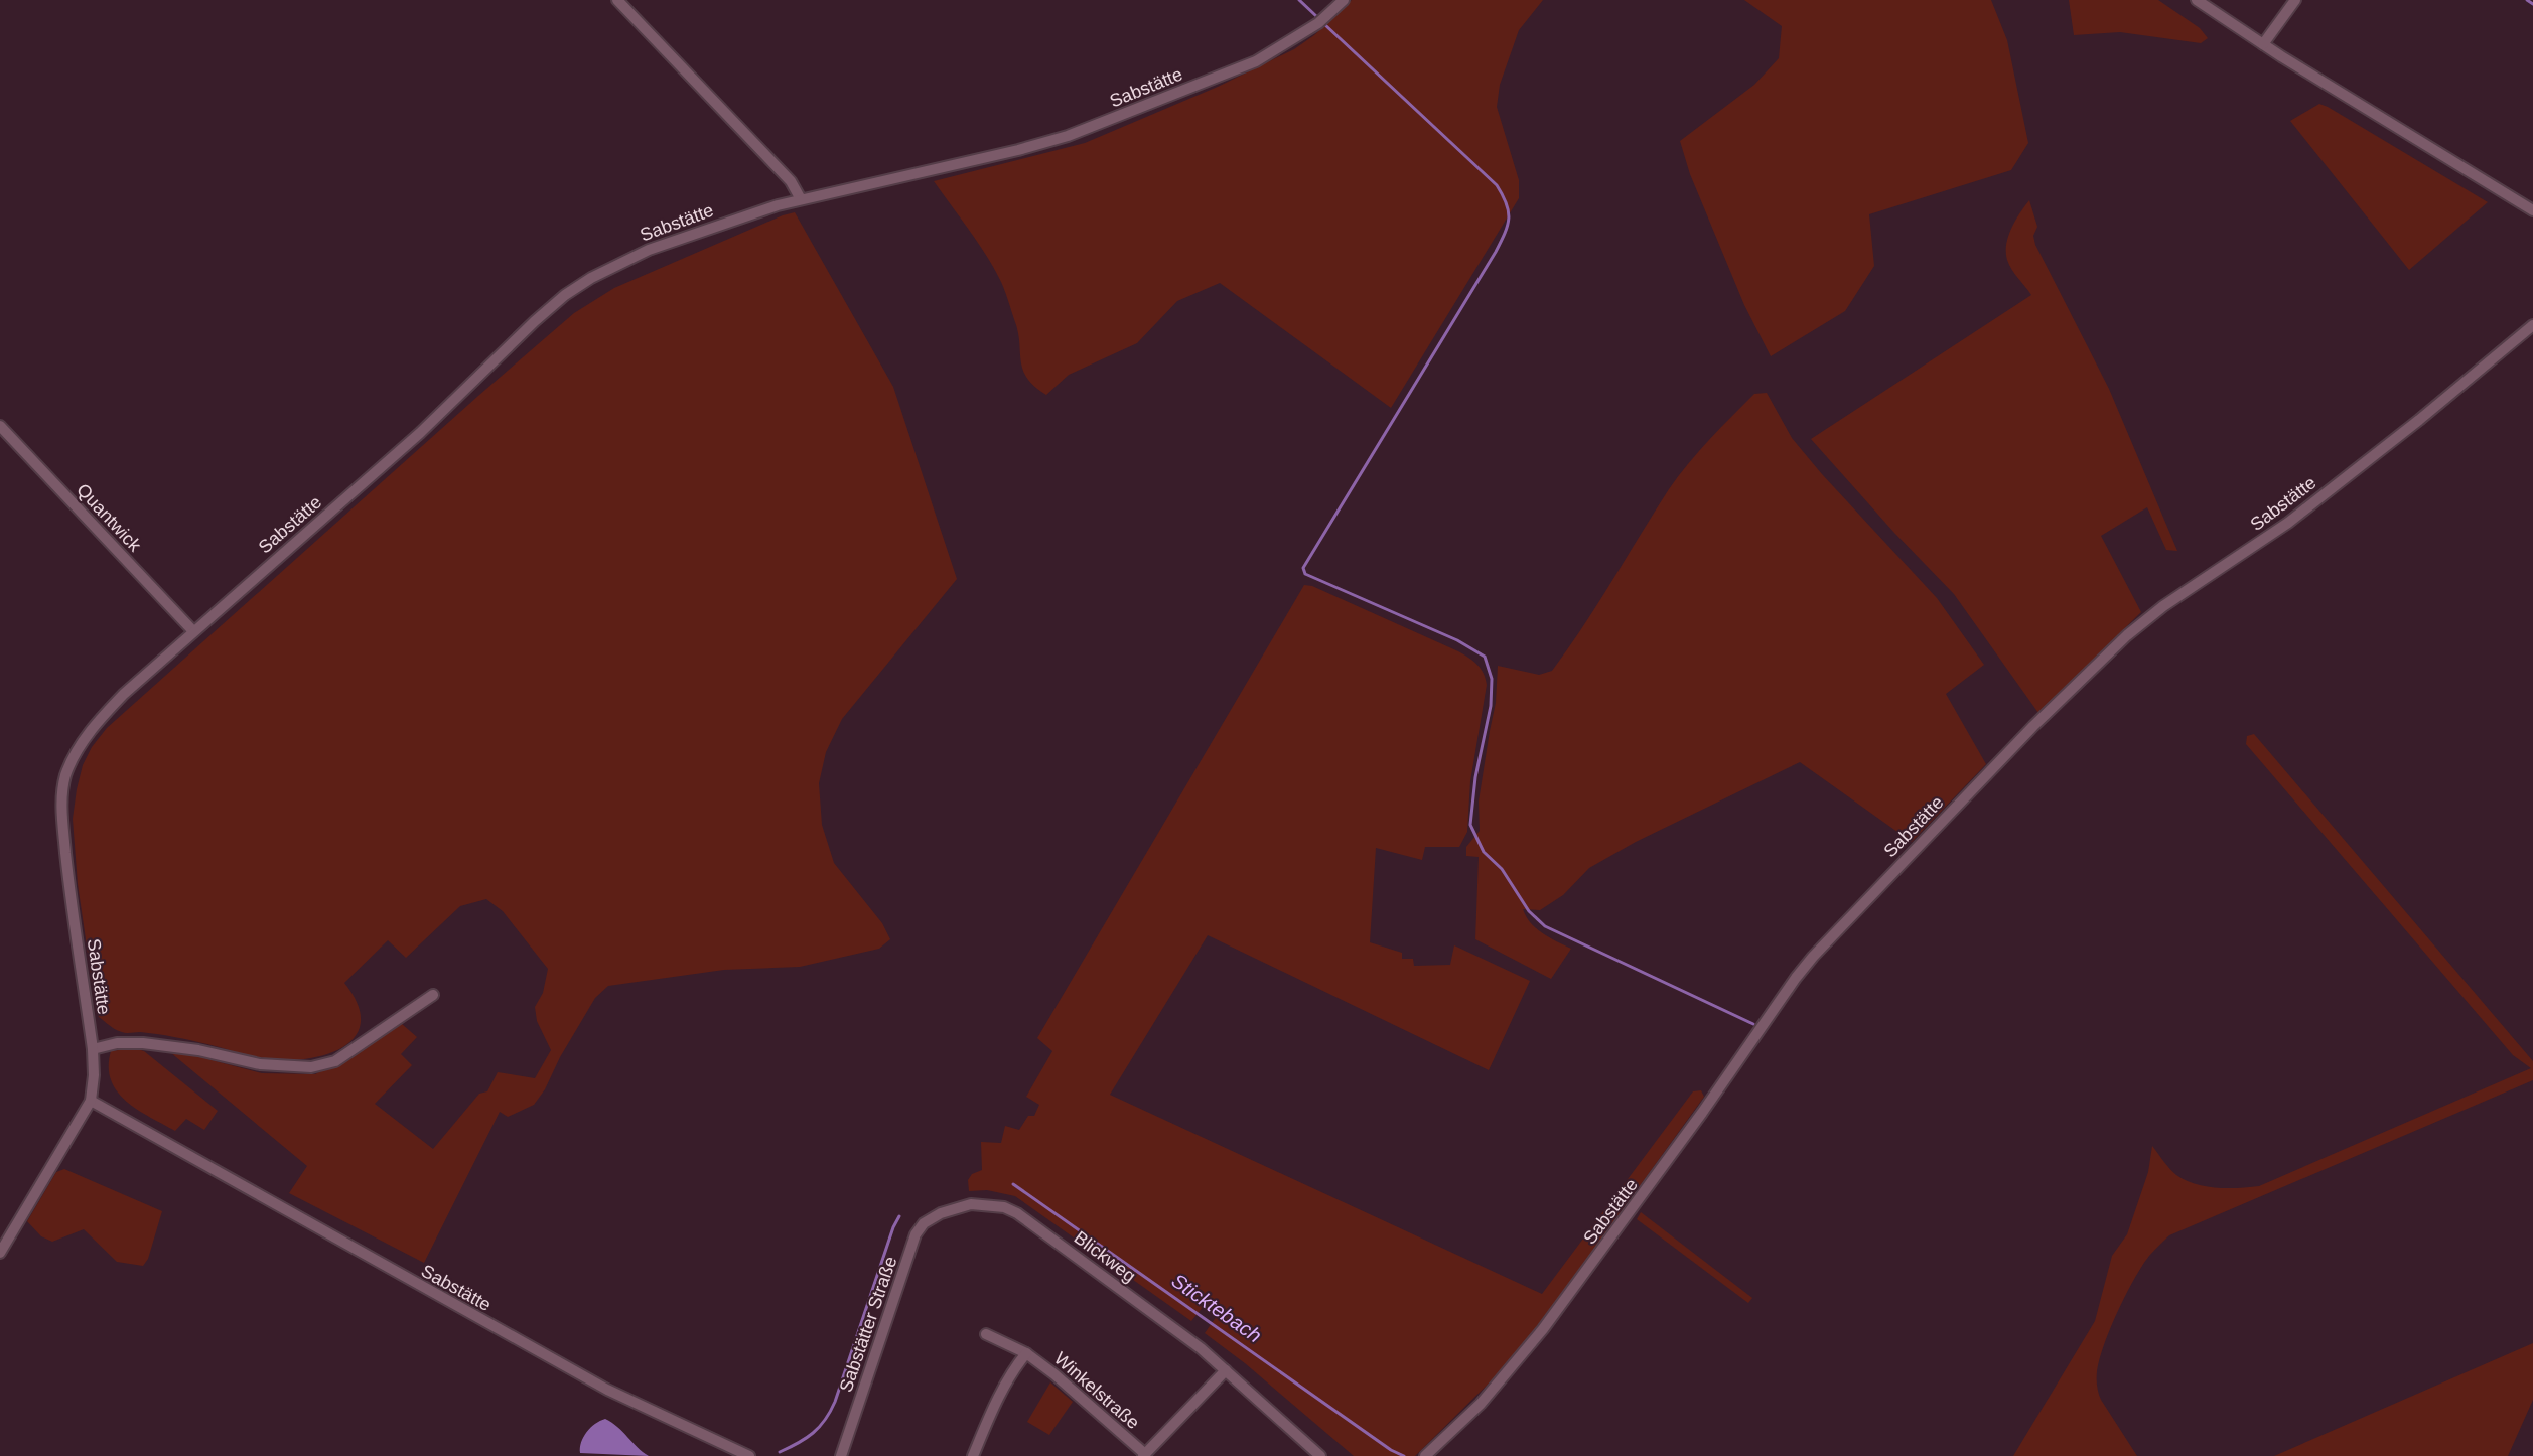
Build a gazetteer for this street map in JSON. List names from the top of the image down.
{
  "streets": {
    "street": [
      "Sabstätte",
      "Quantwick",
      "Blickweg",
      "Sabstätter Straße",
      "Winkelstraße"
    ]
  },
  "crossings": [
    ["Sabstätte", "Quantwick"],
    ["Blickweg", "Sabstätter Straße"]
  ],
  "water": ["Sticktebach"]
}
